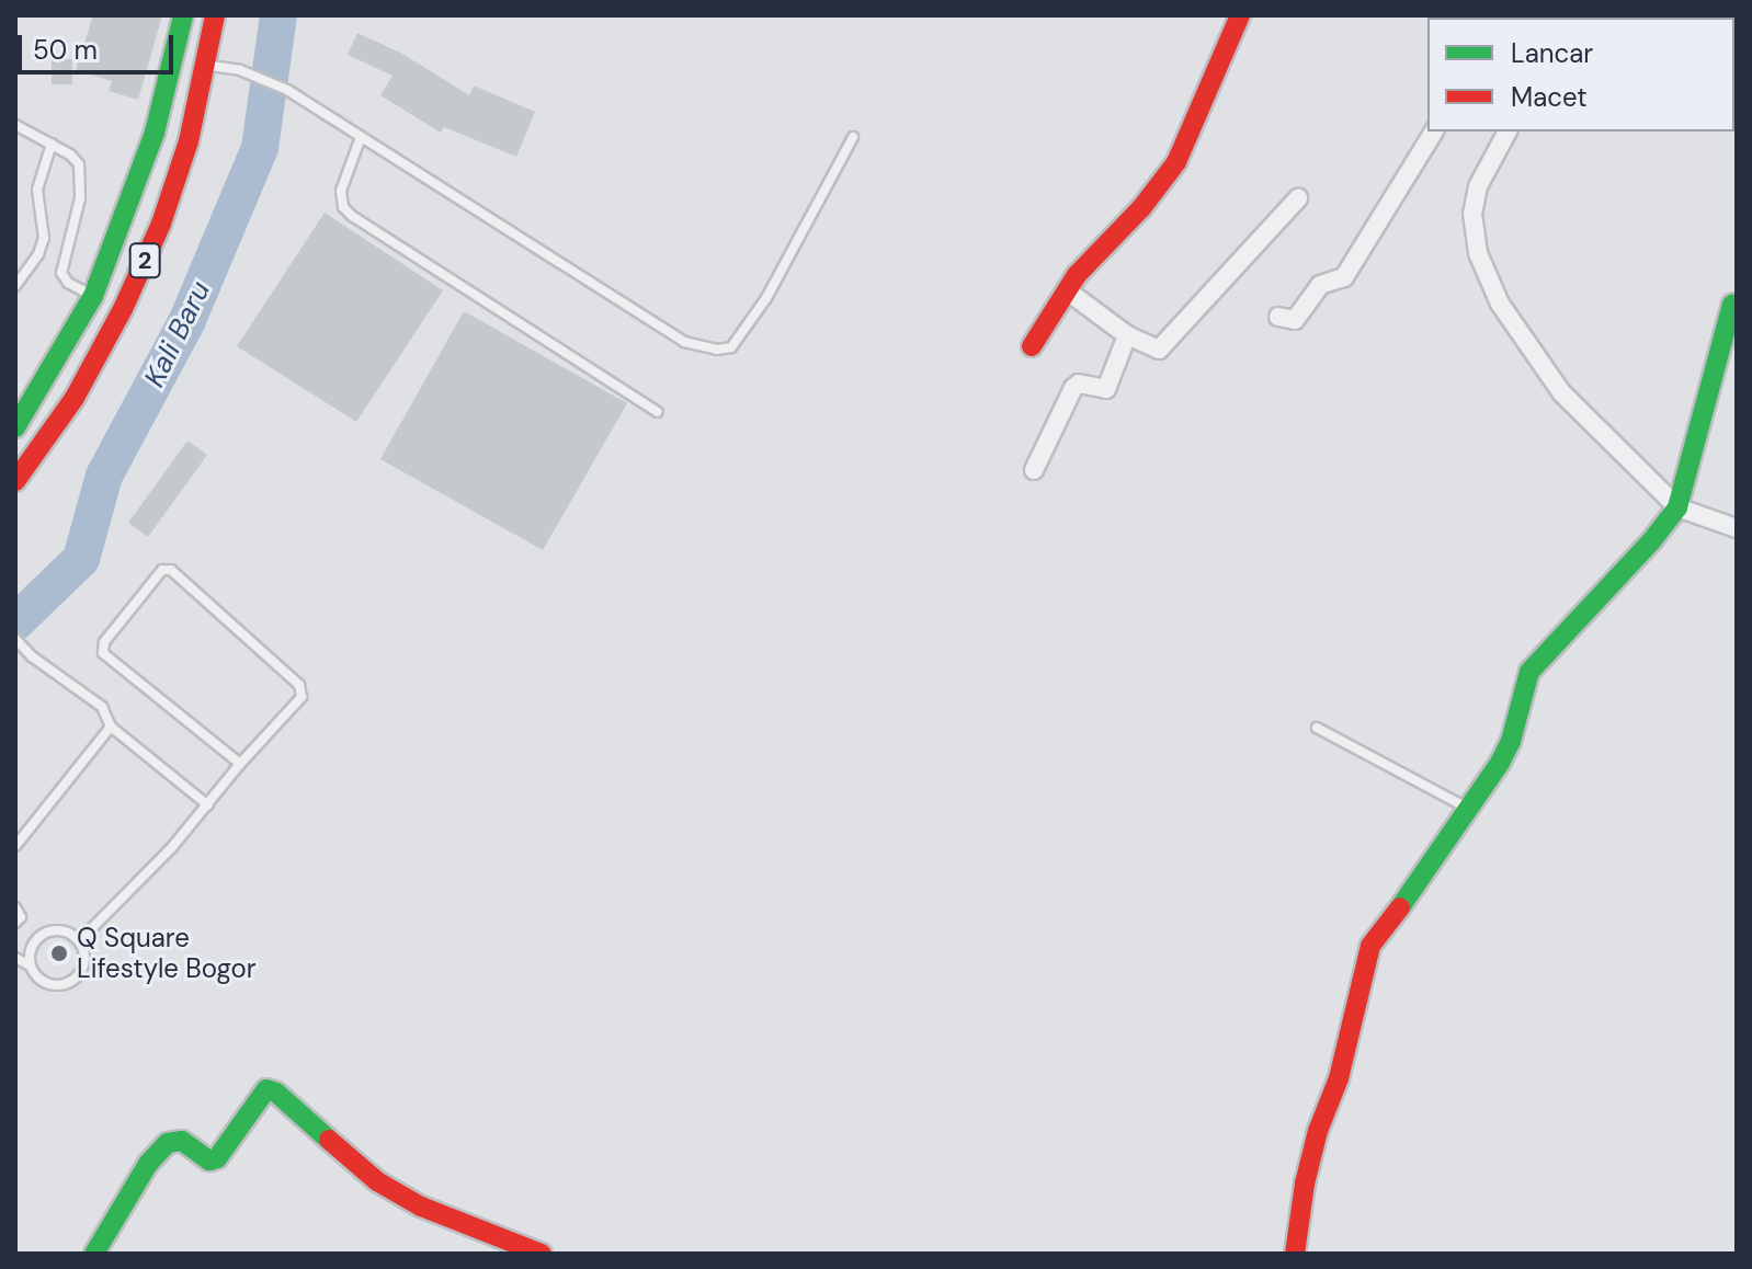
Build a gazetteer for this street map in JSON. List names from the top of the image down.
{
  "streets": {
    "main road": ["2"]
  },
  "water": ["Kali Baru"],
  "places": ["Q Square Lifestyle Bogor"],
  "legend": ["Lancar", "Macet"],
  "scale_bar": "50 m"
}
